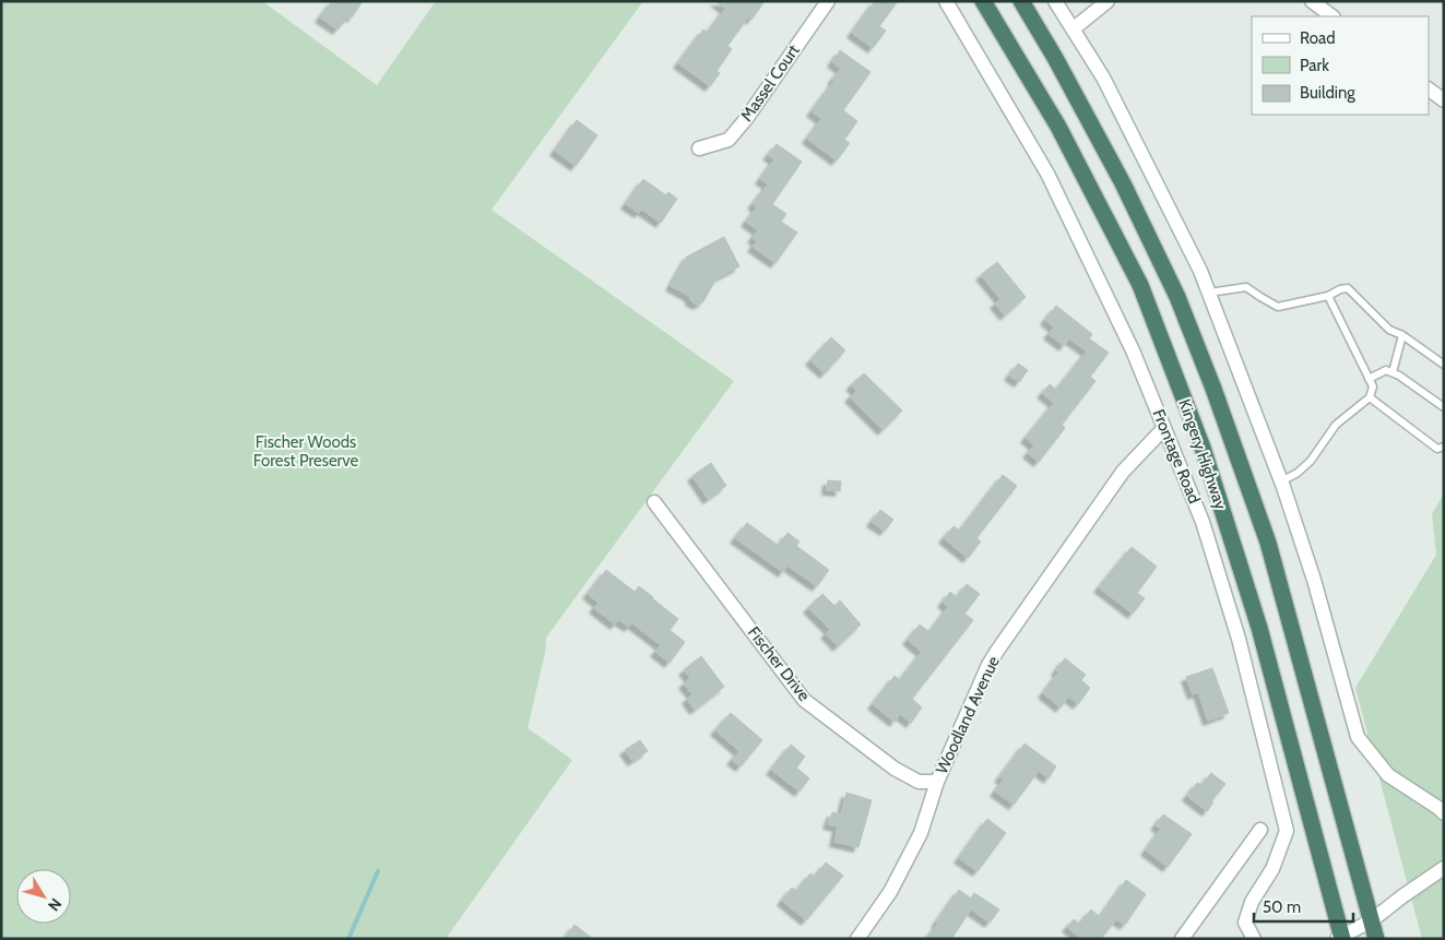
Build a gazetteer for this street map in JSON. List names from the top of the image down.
{
  "streets": {
    "highway": ["Kingery Highway"],
    "street": [
      "Massel Court",
      "Frontage Road",
      "Fischer Drive",
      "Woodland Avenue"
    ]
  },
  "crossings": [
    ["Frontage Road", "Woodland Avenue"],
    ["Fischer Drive", "Woodland Avenue"]
  ],
  "parks": ["Fischer Woods Forest Preserve"],
  "legend": ["Road", "Park", "Building"],
  "scale_bar": "50 m",
  "north": "bottom right"
}
